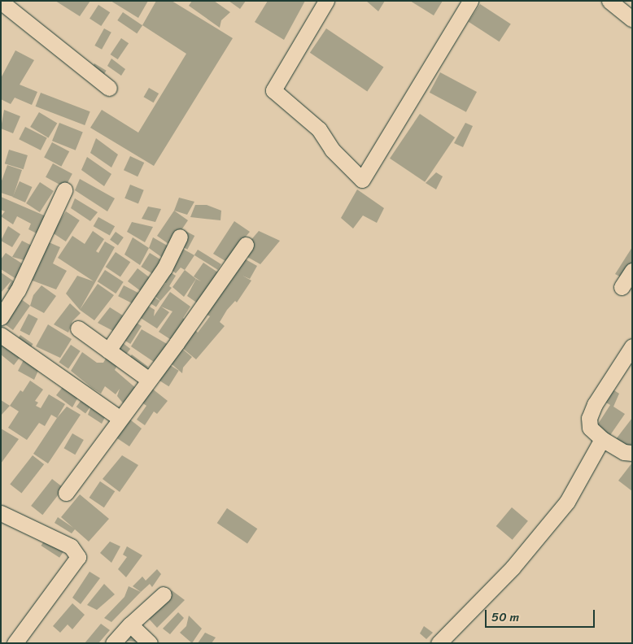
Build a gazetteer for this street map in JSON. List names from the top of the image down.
{
  "scale_bar": "50 m"
}
